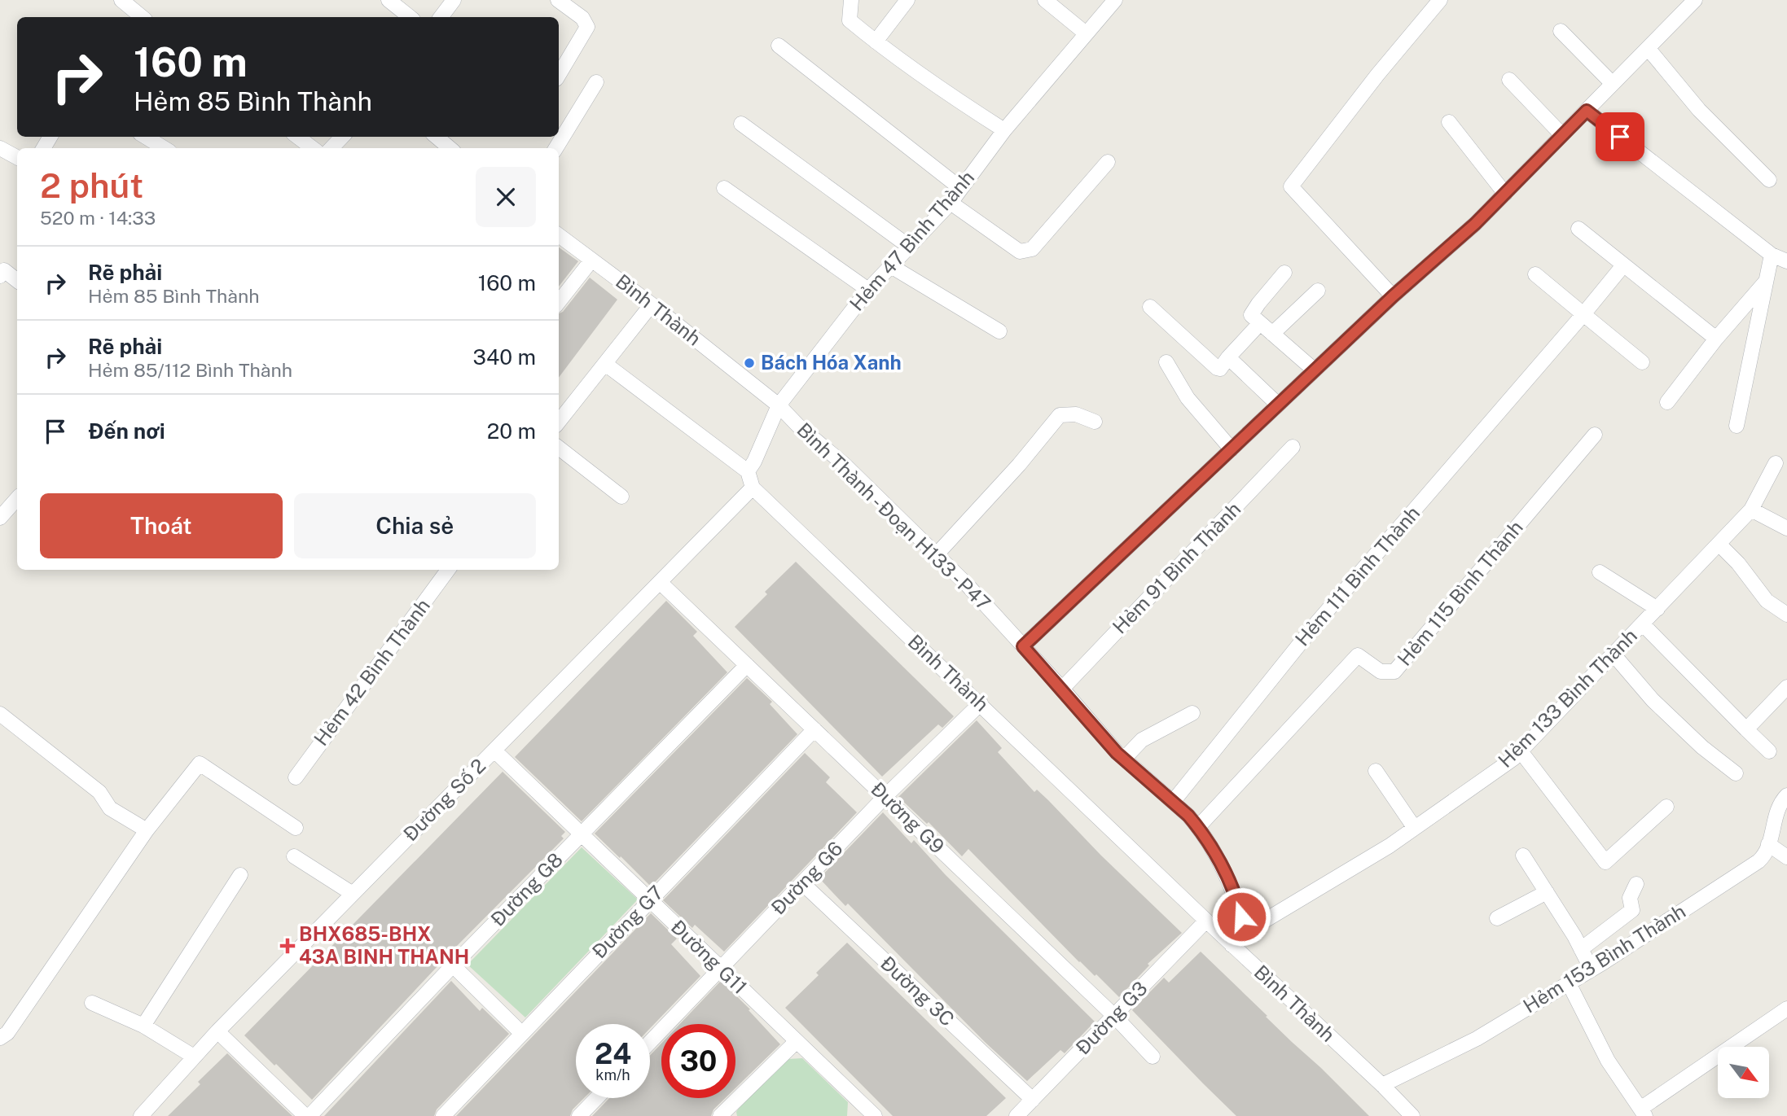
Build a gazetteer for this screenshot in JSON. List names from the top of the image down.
{
  "streets": {
    "street": [
      "Hẻm 47 Bình Thành",
      "Bình Thành",
      "Bình Thành - Đoạn H133 - P47",
      "Hẻm 91 Bình Thành",
      "Hẻm 111 Bình Thành",
      "Hẻm 115 Bình Thành",
      "Hẻm 42 Bình Thành",
      "Hẻm 133 Bình Thành",
      "Đường Số 2",
      "Đường G9",
      "Đường G6",
      "Đường G8",
      "Đường G7",
      "Đường G11",
      "Hẻm 153 Bình Thành",
      "Đường 3C",
      "Đường G3"
    ]
  },
  "crossings": [
    ["Hẻm 47 Bình Thành", "Bình Thành"],
    ["Hẻm 47 Bình Thành", "Bình Thành - Đoạn H133 - P47"],
    ["Bình Thành", "Bình Thành - Đoạn H133 - P47"],
    ["Bình Thành", "Đường Số 2"],
    ["Bình Thành", "Đường G6"],
    ["Bình Thành", "Hẻm 153 Bình Thành"],
    ["Bình Thành", "Đường G3"],
    ["Bình Thành - Đoạn H133 - P47", "Hẻm 91 Bình Thành"],
    ["Bình Thành - Đoạn H133 - P47", "Hẻm 111 Bình Thành"],
    ["Bình Thành - Đoạn H133 - P47", "Hẻm 115 Bình Thành"],
    ["Bình Thành - Đoạn H133 - P47", "Hẻm 133 Bình Thành"],
    ["Đường Số 2", "Đường G9"],
    ["Đường Số 2", "Đường G11"],
    ["Đường G9", "Đường G6"],
    ["Đường G9", "Đường G8"],
    ["Đường G9", "Đường G7"],
    ["Đường G9", "Đường G3"],
    ["Đường G6", "Đường G11"],
    ["Đường G6", "Đường 3C"],
    ["Đường G8", "Đường G11"],
    ["Đường G7", "Đường G11"],
    ["Đường 3C", "Đường G3"]
  ],
  "places": {
    "other": ["Bách Hóa Xanh"],
    "health": ["BHX685-BHX 43A BINH THANH"]
  },
  "north": "bottom right",
  "page": {
    "turn": ["160 m", "Hẻm 85 Bình Thành"],
    "heading": ["2 phút", "520 m · 14:33"],
    "list": [
      {
        "name": "Rẽ phải",
        "note": "Hẻm 85 Bình Thành",
        "value": "160 m"
      },
      {
        "name": "Rẽ phải",
        "note": "Hẻm 85/112 Bình Thành",
        "value": "340 m"
      },
      {
        "name": "Đến nơi",
        "value": "20 m"
      }
    ],
    "buttons": ["Thoát", "Chia sẻ"],
    "speed": "24 km/h",
    "limit": "30"
  }
}
